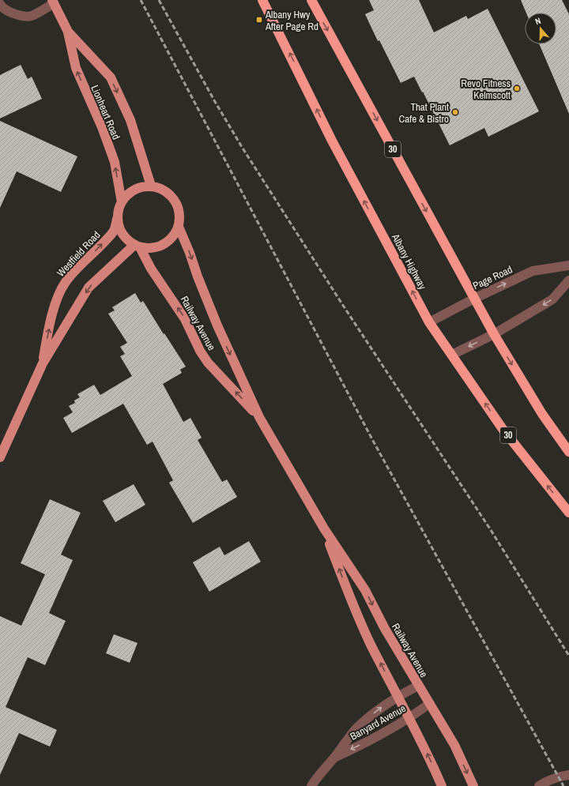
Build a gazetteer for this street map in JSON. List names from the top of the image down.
{
  "streets": {
    "highway": ["30", "Albany Highway"],
    "main road": ["Lionheart Road", "Westfield Road", "Railway Avenue"],
    "street": ["Page Road", "Banyard Avenue"]
  },
  "crossings": [
    ["Lionheart Road", "Westfield Road"],
    ["Lionheart Road", "Railway Avenue"],
    ["30", "Page Road"],
    ["Westfield Road", "Railway Avenue"],
    ["Albany Highway", "Page Road"],
    ["Railway Avenue", "Banyard Avenue"]
  ],
  "places": {
    "transit": ["Albany Hwy After Page Rd"],
    "other": ["Revo Fitness Kelmscott", "That Plant Cafe & Bistro"]
  },
  "north": "top"
}
